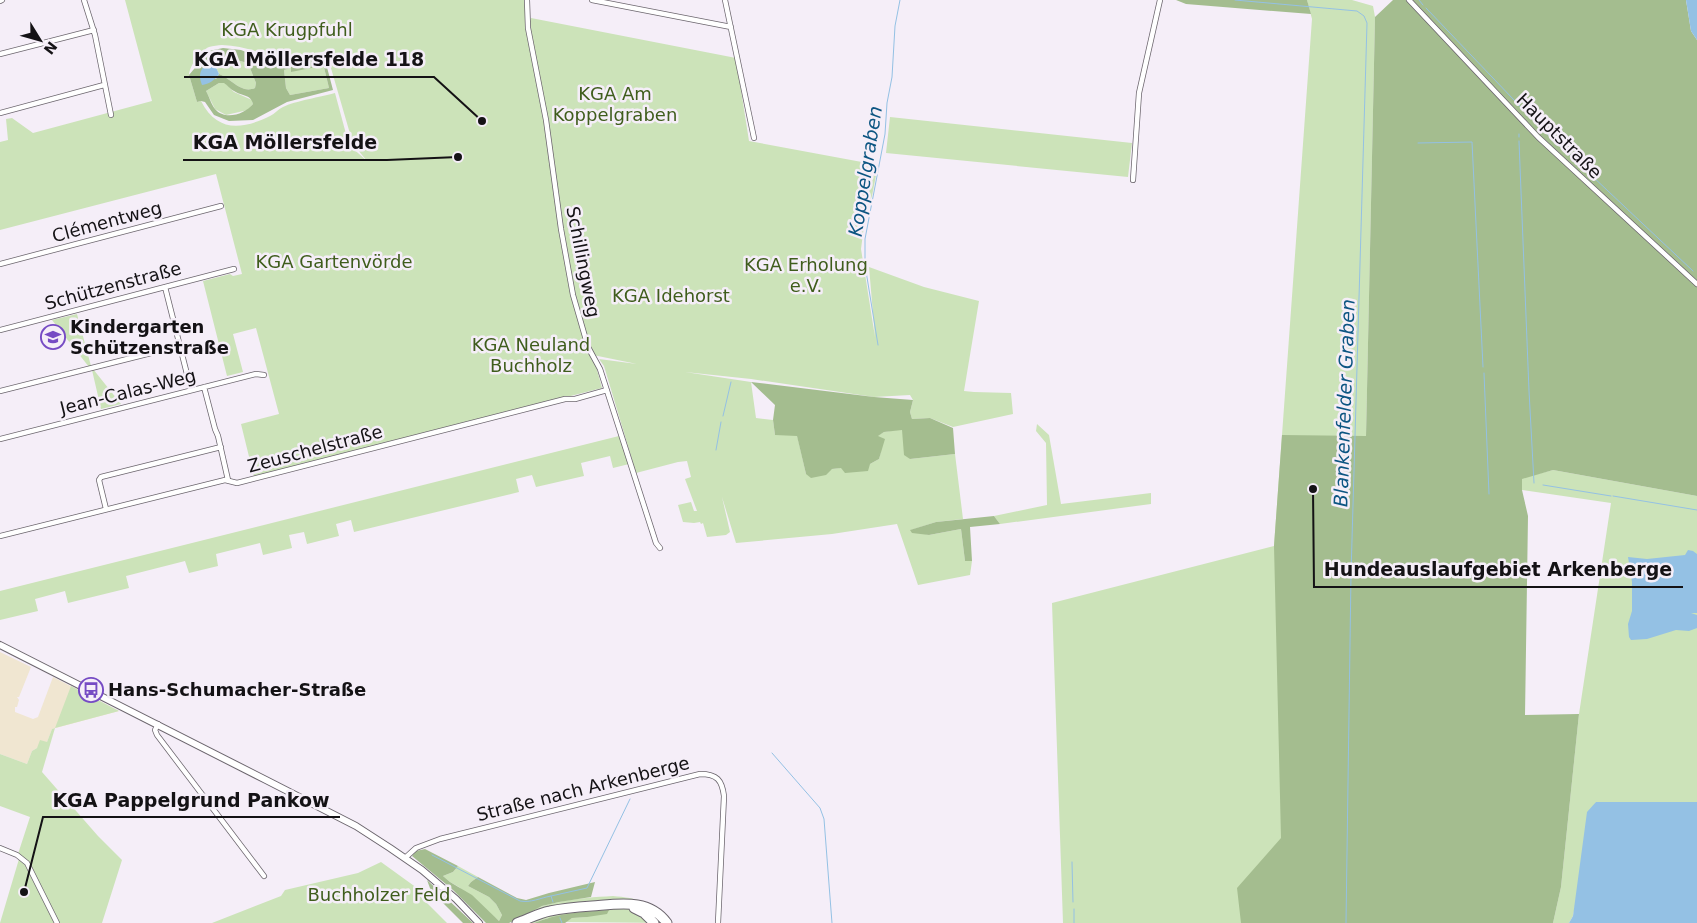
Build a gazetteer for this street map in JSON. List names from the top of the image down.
{
  "streets": {
    "street": [
      "Hauptstraße",
      "Clémentweg",
      "Schillingweg",
      "Schützenstraße",
      "Jean-Calas-Weg",
      "Zeuschelstraße",
      "Straße nach Arkenberge"
    ]
  },
  "crossings": [
    ["Schillingweg", "Zeuschelstraße"]
  ],
  "water": ["Koppelgraben", "Blankenfelder Graben"],
  "parks": [
    "KGA Krugpfuhl",
    "KGA Am Koppelgraben",
    "KGA Gartenvörde",
    "KGA Erholung e.V.",
    "KGA Idehorst",
    "KGA Neuland Buchholz",
    "Buchholzer Feld"
  ],
  "places": {
    "other": [
      "KGA Möllersfelde 118",
      "KGA Möllersfelde",
      "Hundeauslaufgebiet Arkenberge",
      "KGA Pappelgrund Pankow"
    ],
    "school or university": ["Kindergarten Schützenstraße"],
    "bus stop": ["Hans-Schumacher-Straße"]
  },
  "north": "bottom right"
}
